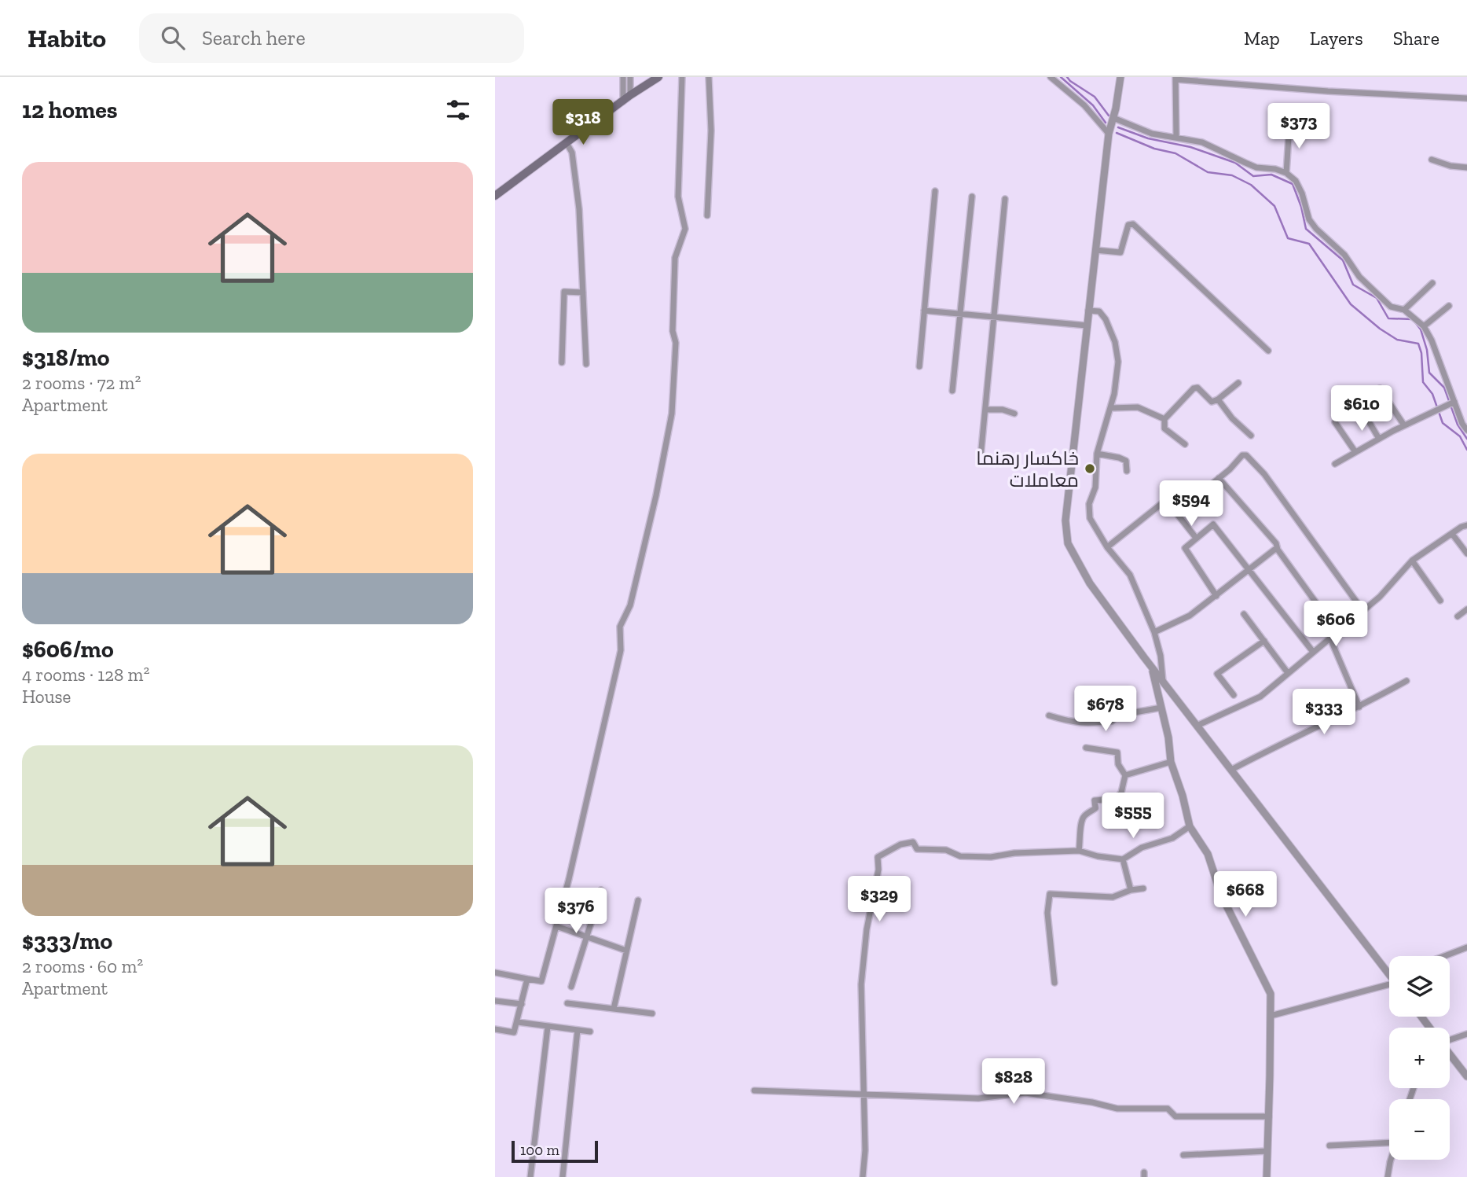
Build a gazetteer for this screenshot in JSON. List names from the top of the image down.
{
  "places": ["خاکسار رهنما معاملات"],
  "scale_bar": "100 m",
  "page": {
    "header": "Habito",
    "search": "Search here",
    "nav": ["Map", "Layers", "Share"],
    "heading": "12 homes",
    "price": [
      "$318",
      "$373",
      "$610",
      "$594",
      "$606",
      "$678",
      "$333",
      "$555",
      "$668",
      "$329",
      "$376",
      "$828"
    ],
    "list": [
      {
        "name": "$318/mo",
        "note": "2 rooms · 72 m² · Apartment"
      },
      {
        "name": "$606/mo",
        "note": "4 rooms · 128 m² · House"
      },
      {
        "name": "$333/mo",
        "note": "2 rooms · 60 m² · Apartment"
      }
    ],
    "map_buttons": ["+", "−"],
    "scale": "100 m"
  }
}
